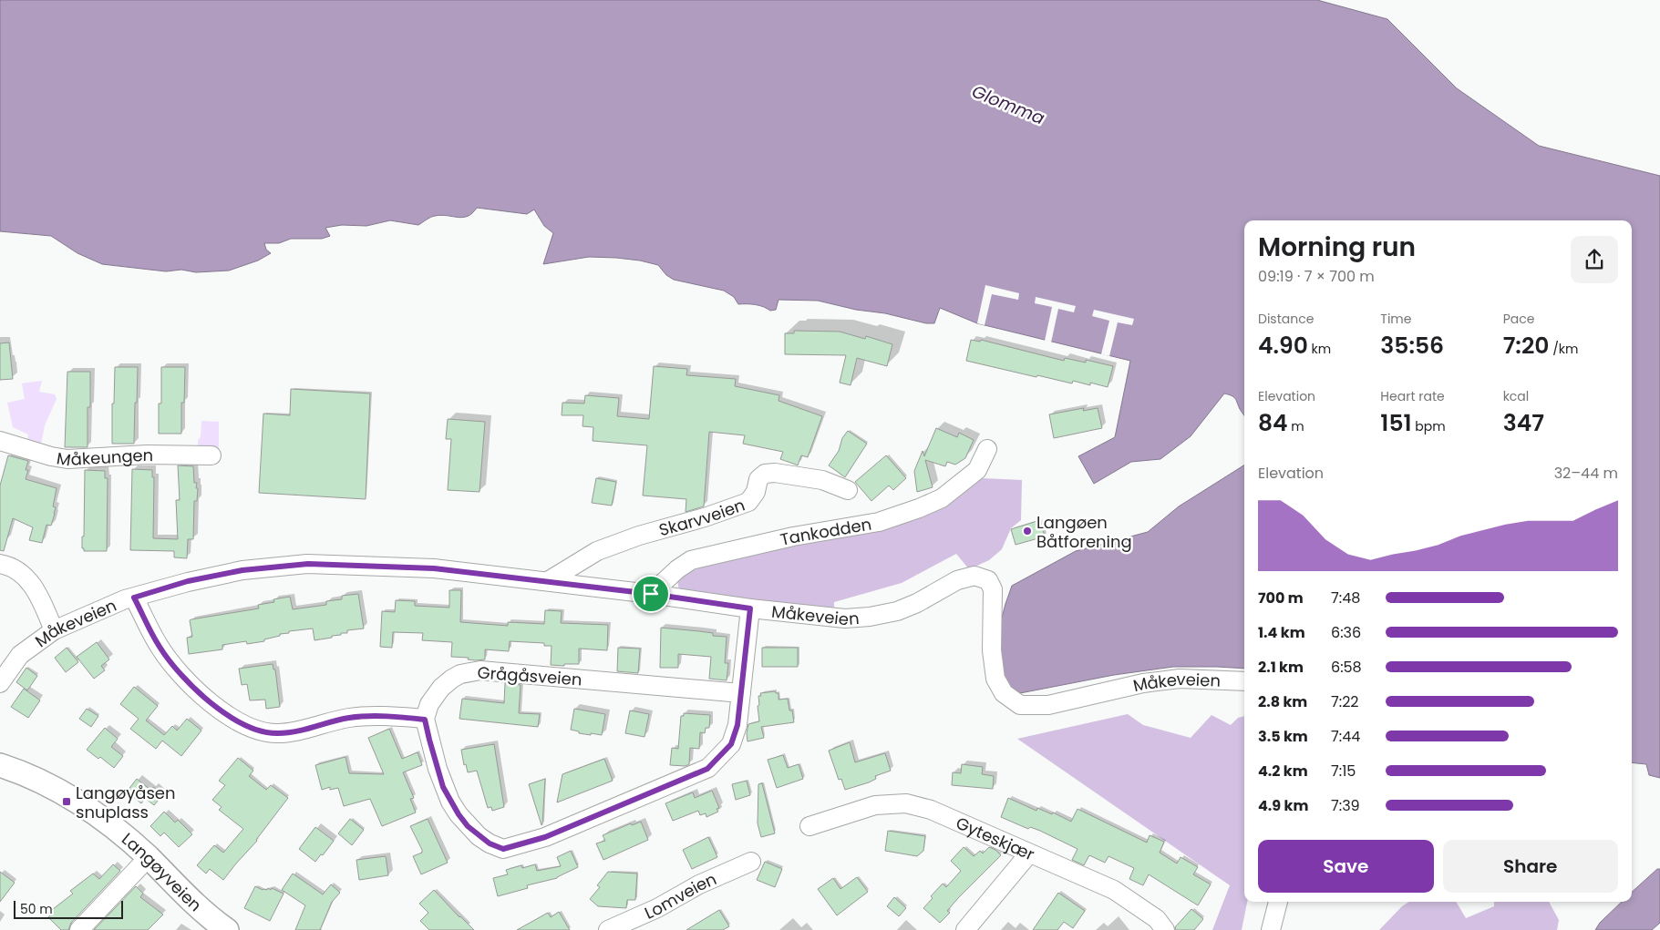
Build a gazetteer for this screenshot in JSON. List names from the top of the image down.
{
  "streets": {
    "main road": ["Langøyveien"],
    "street": [
      "Måkeungen",
      "Skarvveien",
      "Tankodden",
      "Måkeveien",
      "Grågåsveien",
      "Gyteskjær",
      "Lomveien"
    ]
  },
  "crossings": [
    ["Skarvveien", "Måkeveien"],
    ["Tankodden", "Måkeveien"]
  ],
  "water": ["Glomma"],
  "places": {
    "other": ["Langøen Båtforening"],
    "transit": ["Langøyåsen snuplass"]
  },
  "scale_bar": "50 m",
  "page": {
    "heading": ["Morning run", "09:19 · 7 × 700 m"],
    "stats": [
      ["Distance", "4.90 km"],
      ["Time", "35:56"],
      ["Pace", "7:20 /km"],
      ["Elevation", "84 m"],
      ["Heart rate", "151 bpm"],
      ["kcal", "347"]
    ],
    "chart": ["Elevation", "32–44 m"],
    "list": [
      {
        "name": "700 m",
        "note": "7:48"
      },
      {
        "name": "1.4 km",
        "note": "6:36"
      },
      {
        "name": "2.1 km",
        "note": "6:58"
      },
      {
        "name": "2.8 km",
        "note": "7:22"
      },
      {
        "name": "3.5 km",
        "note": "7:44"
      },
      {
        "name": "4.2 km",
        "note": "7:15"
      },
      {
        "name": "4.9 km",
        "note": "7:39"
      }
    ],
    "buttons": ["Save", "Share"],
    "scale": "50 m"
  }
}
